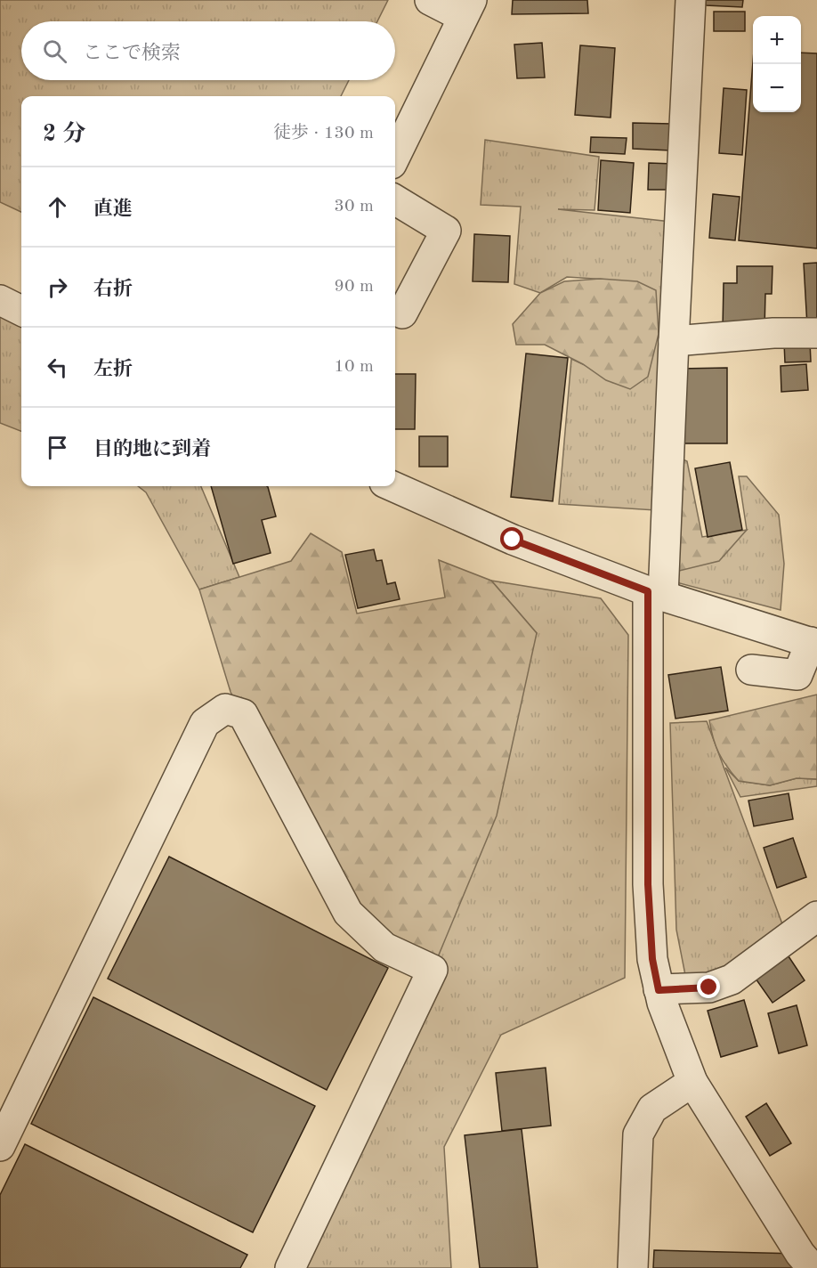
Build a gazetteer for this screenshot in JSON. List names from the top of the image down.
{
  "page": {
    "map_buttons": ["+", "−"],
    "search": "ここで検索",
    "heading": ["2 分", "徒歩 · 130 m"],
    "list": [
      ["直進", "30 m"],
      ["右折", "90 m"],
      ["左折", "10 m"],
      "目的地に到着"
    ]
  }
}
